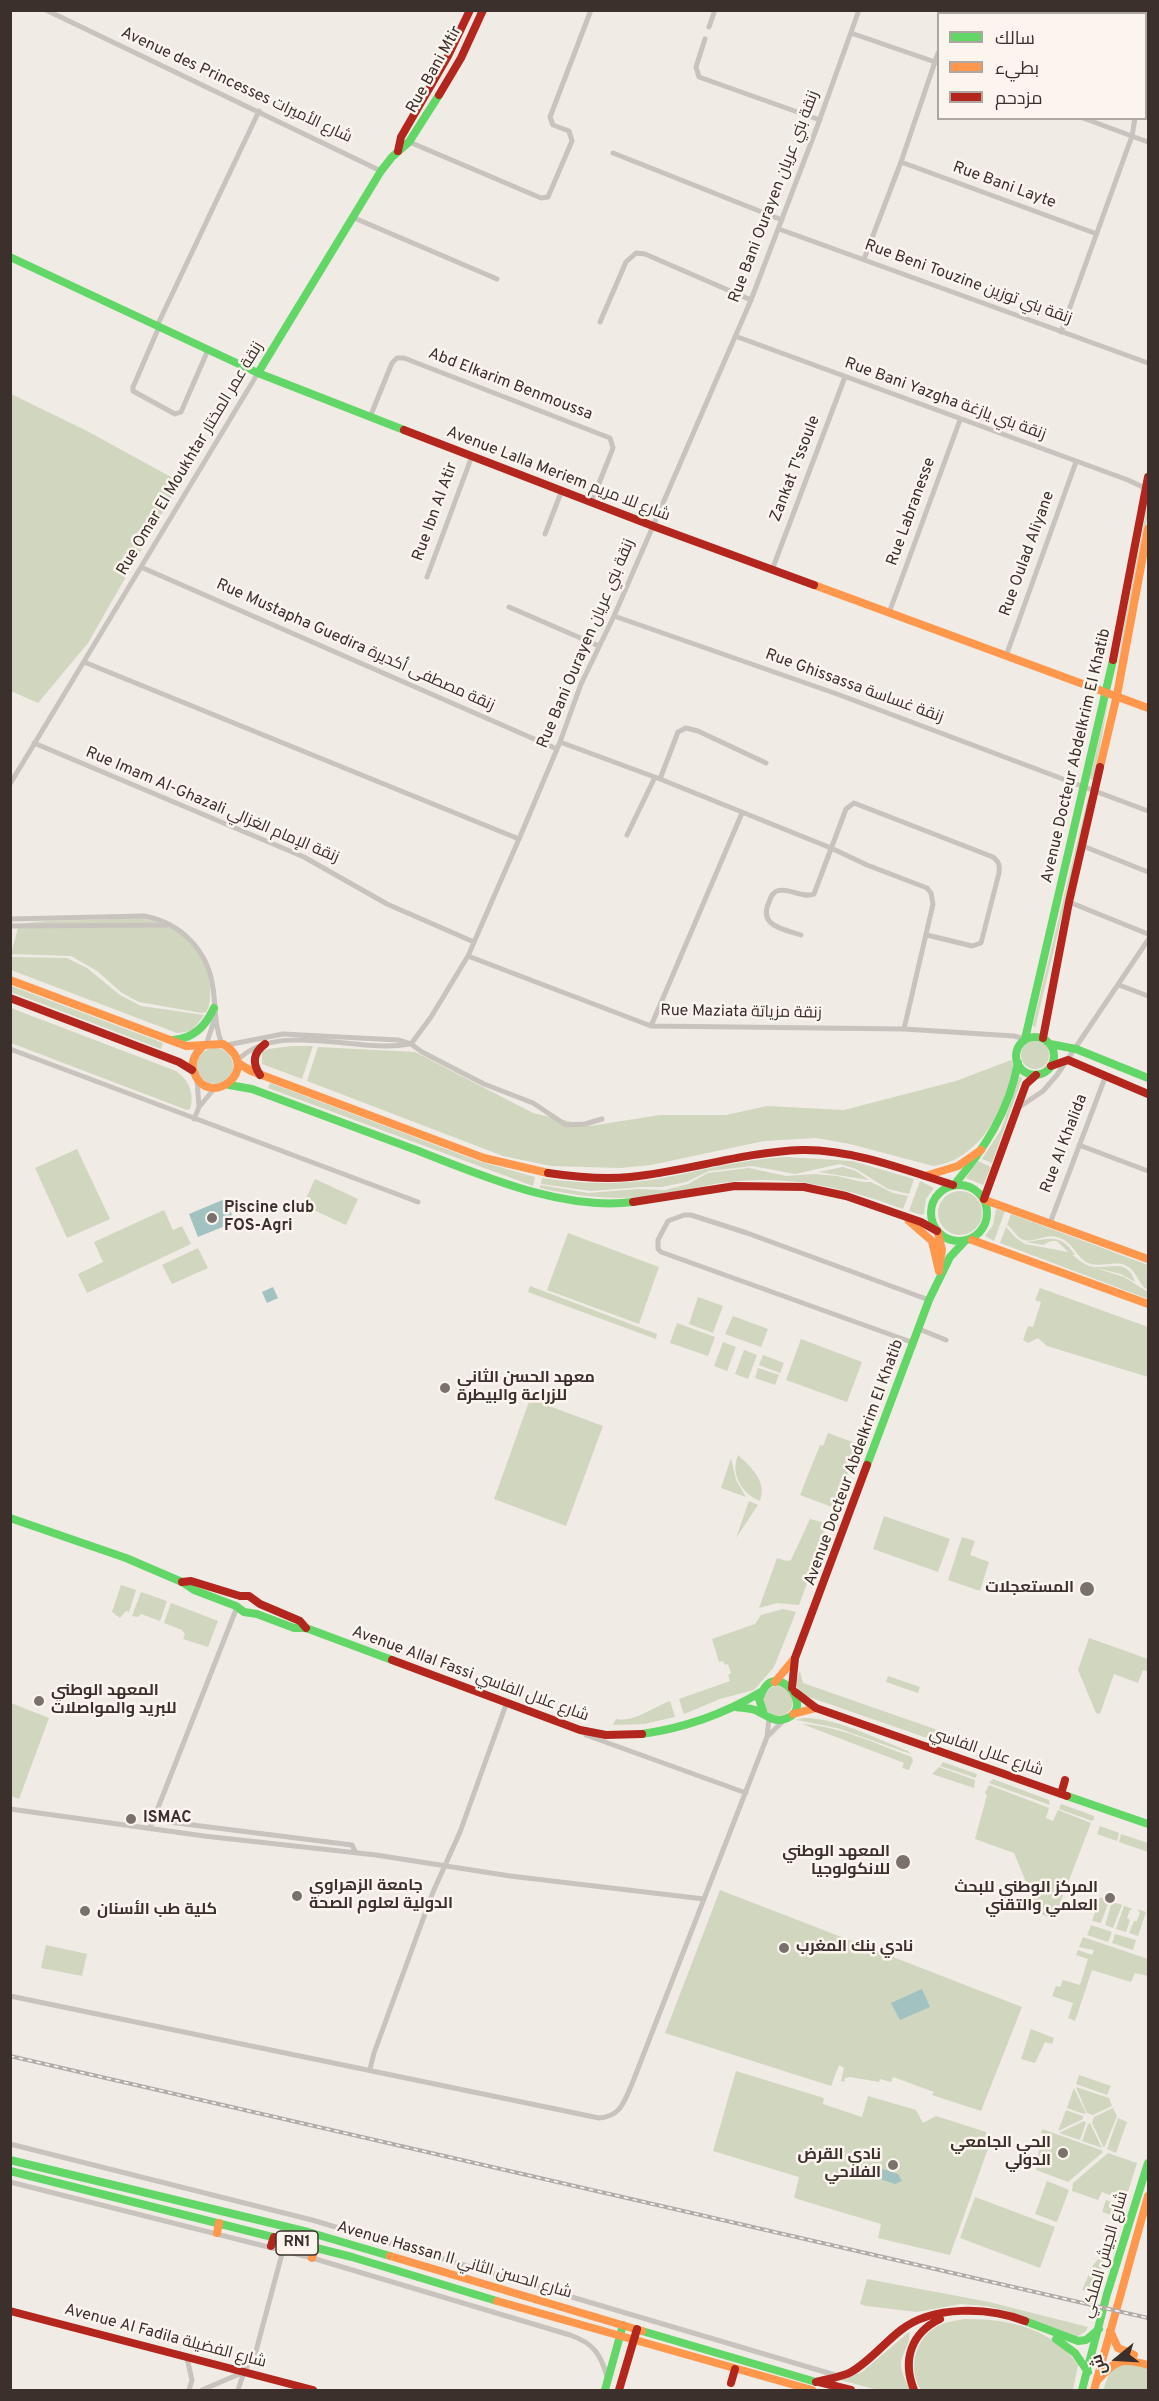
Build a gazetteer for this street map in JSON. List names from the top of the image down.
{
  "streets": {
    "main road": [
      "Rue Bani Mtir",
      "Rue Omar El Moukhtar زنقة عمر المختار",
      "Avenue Lalla Meriem شارع للا مريم",
      "Avenue Docteur Abdelkrim El Khatib",
      "Avenue Allal Fassi شارع علال الفاسي",
      "شارع علال الفاسي",
      "RN1",
      "شارع الجيش الملكي",
      "Avenue Hassan II شارع الحسن الثاني",
      "Avenue Al Fadila شارع الفضيلة"
    ],
    "street": [
      "Avenue des Princesses شارع الأميرات",
      "Rue Bani Layte",
      "Rue Bani Ourayen زنقة بني عريان",
      "Rue Beni Touzine زنقة بني توزين",
      "Abd Elkarim Benmoussa",
      "Rue Bani Yazgha زنقة بني يازغة",
      "Zankat T'ssoule",
      "Rue Ibn Al Atir",
      "Rue Labranesse",
      "Rue Oulad Aliyane",
      "Rue Mustapha Guedira زنقة مصطفى أكديرة",
      "Rue Ghissassa زنقة غساسة",
      "Rue Imam Al-Ghazali زنقة الإمام الغزالي",
      "Rue Maziata زنقة مزياتة",
      "Rue Al Khalida"
    ]
  },
  "crossings": [
    ["Rue Bani Mtir", "Rue Omar El Moukhtar زنقة عمر المختار"],
    ["Avenue des Princesses شارع الأميرات", "Rue Omar El Moukhtar زنقة عمر المختار"],
    ["Rue Bani Ourayen زنقة بني عريان", "Rue Beni Touzine زنقة بني توزين"],
    ["Rue Bani Ourayen زنقة بني عريان", "Rue Bani Yazgha زنقة بني يازغة"],
    ["Rue Bani Ourayen زنقة بني عريان", "Avenue Lalla Meriem شارع للا مريم"],
    ["Rue Bani Ourayen زنقة بني عريان", "Rue Mustapha Guedira زنقة مصطفى أكديرة"],
    ["Rue Bani Ourayen زنقة بني عريان", "Rue Ghissassa زنقة غساسة"],
    ["Rue Bani Ourayen زنقة بني عريان", "Rue Imam Al-Ghazali زنقة الإمام الغزالي"],
    ["Rue Bani Ourayen زنقة بني عريان", "Rue Maziata زنقة مزياتة"],
    ["Abd Elkarim Benmoussa", "Avenue Lalla Meriem شارع للا مريم"],
    ["Rue Bani Yazgha زنقة بني يازغة", "Zankat T'ssoule"],
    ["Rue Bani Yazgha زنقة بني يازغة", "Rue Labranesse"],
    ["Rue Bani Yazgha زنقة بني يازغة", "Rue Oulad Aliyane"],
    ["Rue Bani Yazgha زنقة بني يازغة", "Avenue Docteur Abdelkrim El Khatib"],
    ["Rue Omar El Moukhtar زنقة عمر المختار", "Avenue Lalla Meriem شارع للا مريم"],
    ["Rue Omar El Moukhtar زنقة عمر المختار", "Rue Mustapha Guedira زنقة مصطفى أكديرة"],
    ["Rue Omar El Moukhtar زنقة عمر المختار", "Rue Imam Al-Ghazali زنقة الإمام الغزالي"],
    ["Zankat T'ssoule", "Avenue Lalla Meriem شارع للا مريم"],
    ["Avenue Lalla Meriem شارع للا مريم", "Rue Ibn Al Atir"],
    ["Avenue Lalla Meriem شارع للا مريم", "Rue Labranesse"],
    ["Avenue Lalla Meriem شارع للا مريم", "Rue Oulad Aliyane"],
    ["Avenue Lalla Meriem شارع للا مريم", "Avenue Docteur Abdelkrim El Khatib"],
    ["Rue Ghissassa زنقة غساسة", "Avenue Docteur Abdelkrim El Khatib"],
    ["Avenue Docteur Abdelkrim El Khatib", "Rue Maziata زنقة مزياتة"],
    ["Avenue Allal Fassi شارع علال الفاسي", "شارع علال الفاسي"]
  ],
  "places": [
    "Piscine club FOS-Agri",
    "معهد الحسن الثاني للزراعة والبيطرة",
    "المستعجلات",
    "المعهد الوطني للبريد والمواصلات",
    "ISMAC",
    "المعهد الوطني للانكولوجيا",
    "جامعة الزهراوي الدولية لعلوم الصحة",
    "المركز الوطني للبحث العلمي والتقني",
    "كلية طب الأسنان",
    "نادي بنك المغرب",
    "الحي الجامعي الدولي",
    "نادي القرض الفلاحي"
  ],
  "legend": ["سالك", "بطيء", "مزدحم"],
  "north": "left"
}
